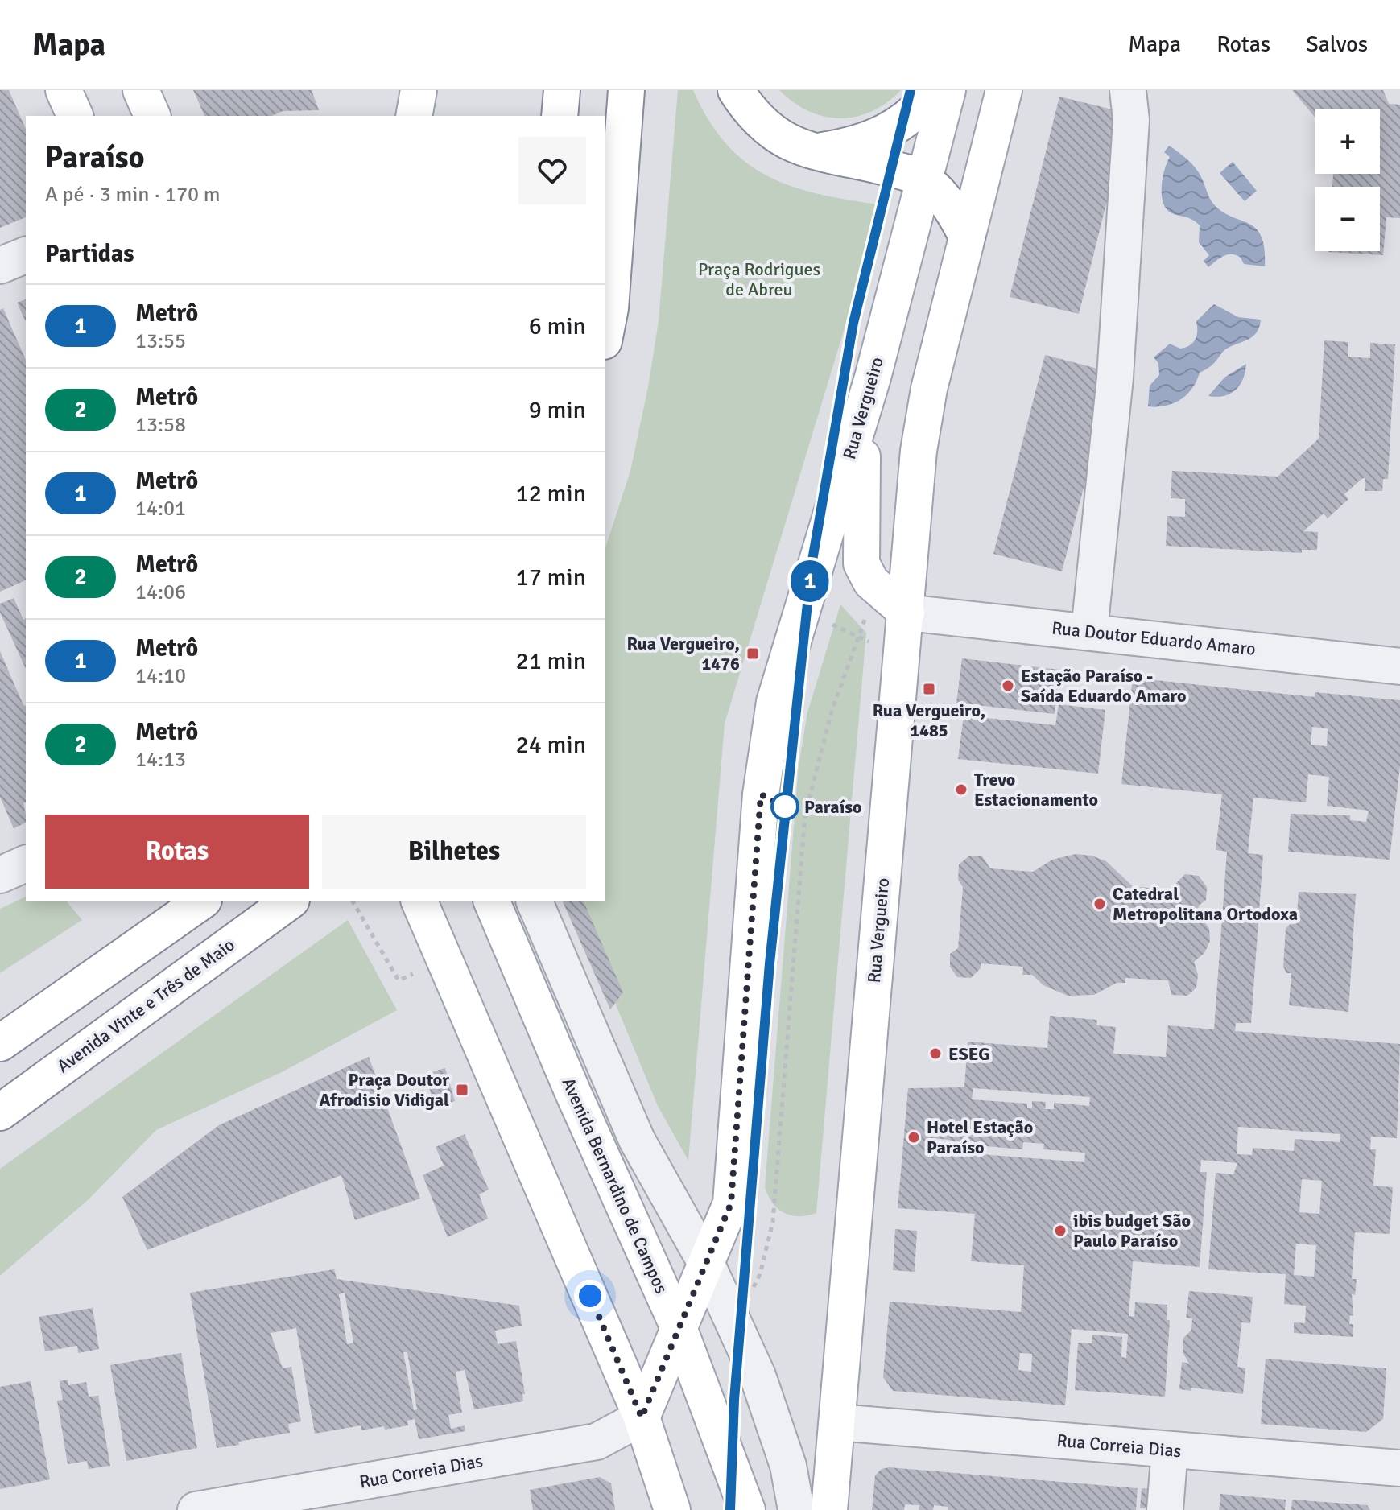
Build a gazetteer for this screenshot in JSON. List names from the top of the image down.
{
  "streets": {
    "main road": ["Rua Vergueiro", "Avenida Vinte e Três de Maio", "Avenida Bernardino de Campos"],
    "street": ["Rua Doutor Eduardo Amaro", "Rua Correia Dias"]
  },
  "crossings": [
    ["Rua Vergueiro", "Rua Doutor Eduardo Amaro"],
    ["Rua Vergueiro", "Avenida Bernardino de Campos"],
    ["Rua Vergueiro", "Rua Correia Dias"]
  ],
  "parks": ["Praça Rodrigues de Abreu"],
  "places": {
    "transit": ["Rua Vergueiro, 1476", "Rua Vergueiro, 1485", "Praça Doutor Afrodisio Vidigal"],
    "other": [
      "Estação Paraíso - Saída Eduardo Amaro",
      "Trevo Estacionamento",
      "Paraíso",
      "Catedral Metropolitana Ortodoxa",
      "ESEG",
      "Hotel Estação Paraíso",
      "ibis budget São Paulo Paraíso"
    ]
  },
  "lines": ["metro line 1"],
  "page": {
    "header": "Mapa",
    "nav": ["Mapa", "Rotas", "Salvos"],
    "on_map": "1",
    "map_buttons": ["+", "−"],
    "heading": [
      ["Paraíso", "A pé · 3 min · 170 m"],
      "Partidas"
    ],
    "list": [
      {
        "mark": "1",
        "name": "Metrô",
        "note": "13:55",
        "value": "6 min"
      },
      {
        "mark": "2",
        "name": "Metrô",
        "note": "13:58",
        "value": "9 min"
      },
      {
        "mark": "1",
        "name": "Metrô",
        "note": "14:01",
        "value": "12 min"
      },
      {
        "mark": "2",
        "name": "Metrô",
        "note": "14:06",
        "value": "17 min"
      },
      {
        "mark": "1",
        "name": "Metrô",
        "note": "14:10",
        "value": "21 min"
      },
      {
        "mark": "2",
        "name": "Metrô",
        "note": "14:13",
        "value": "24 min"
      }
    ],
    "buttons": ["Rotas", "Bilhetes"]
  }
}
